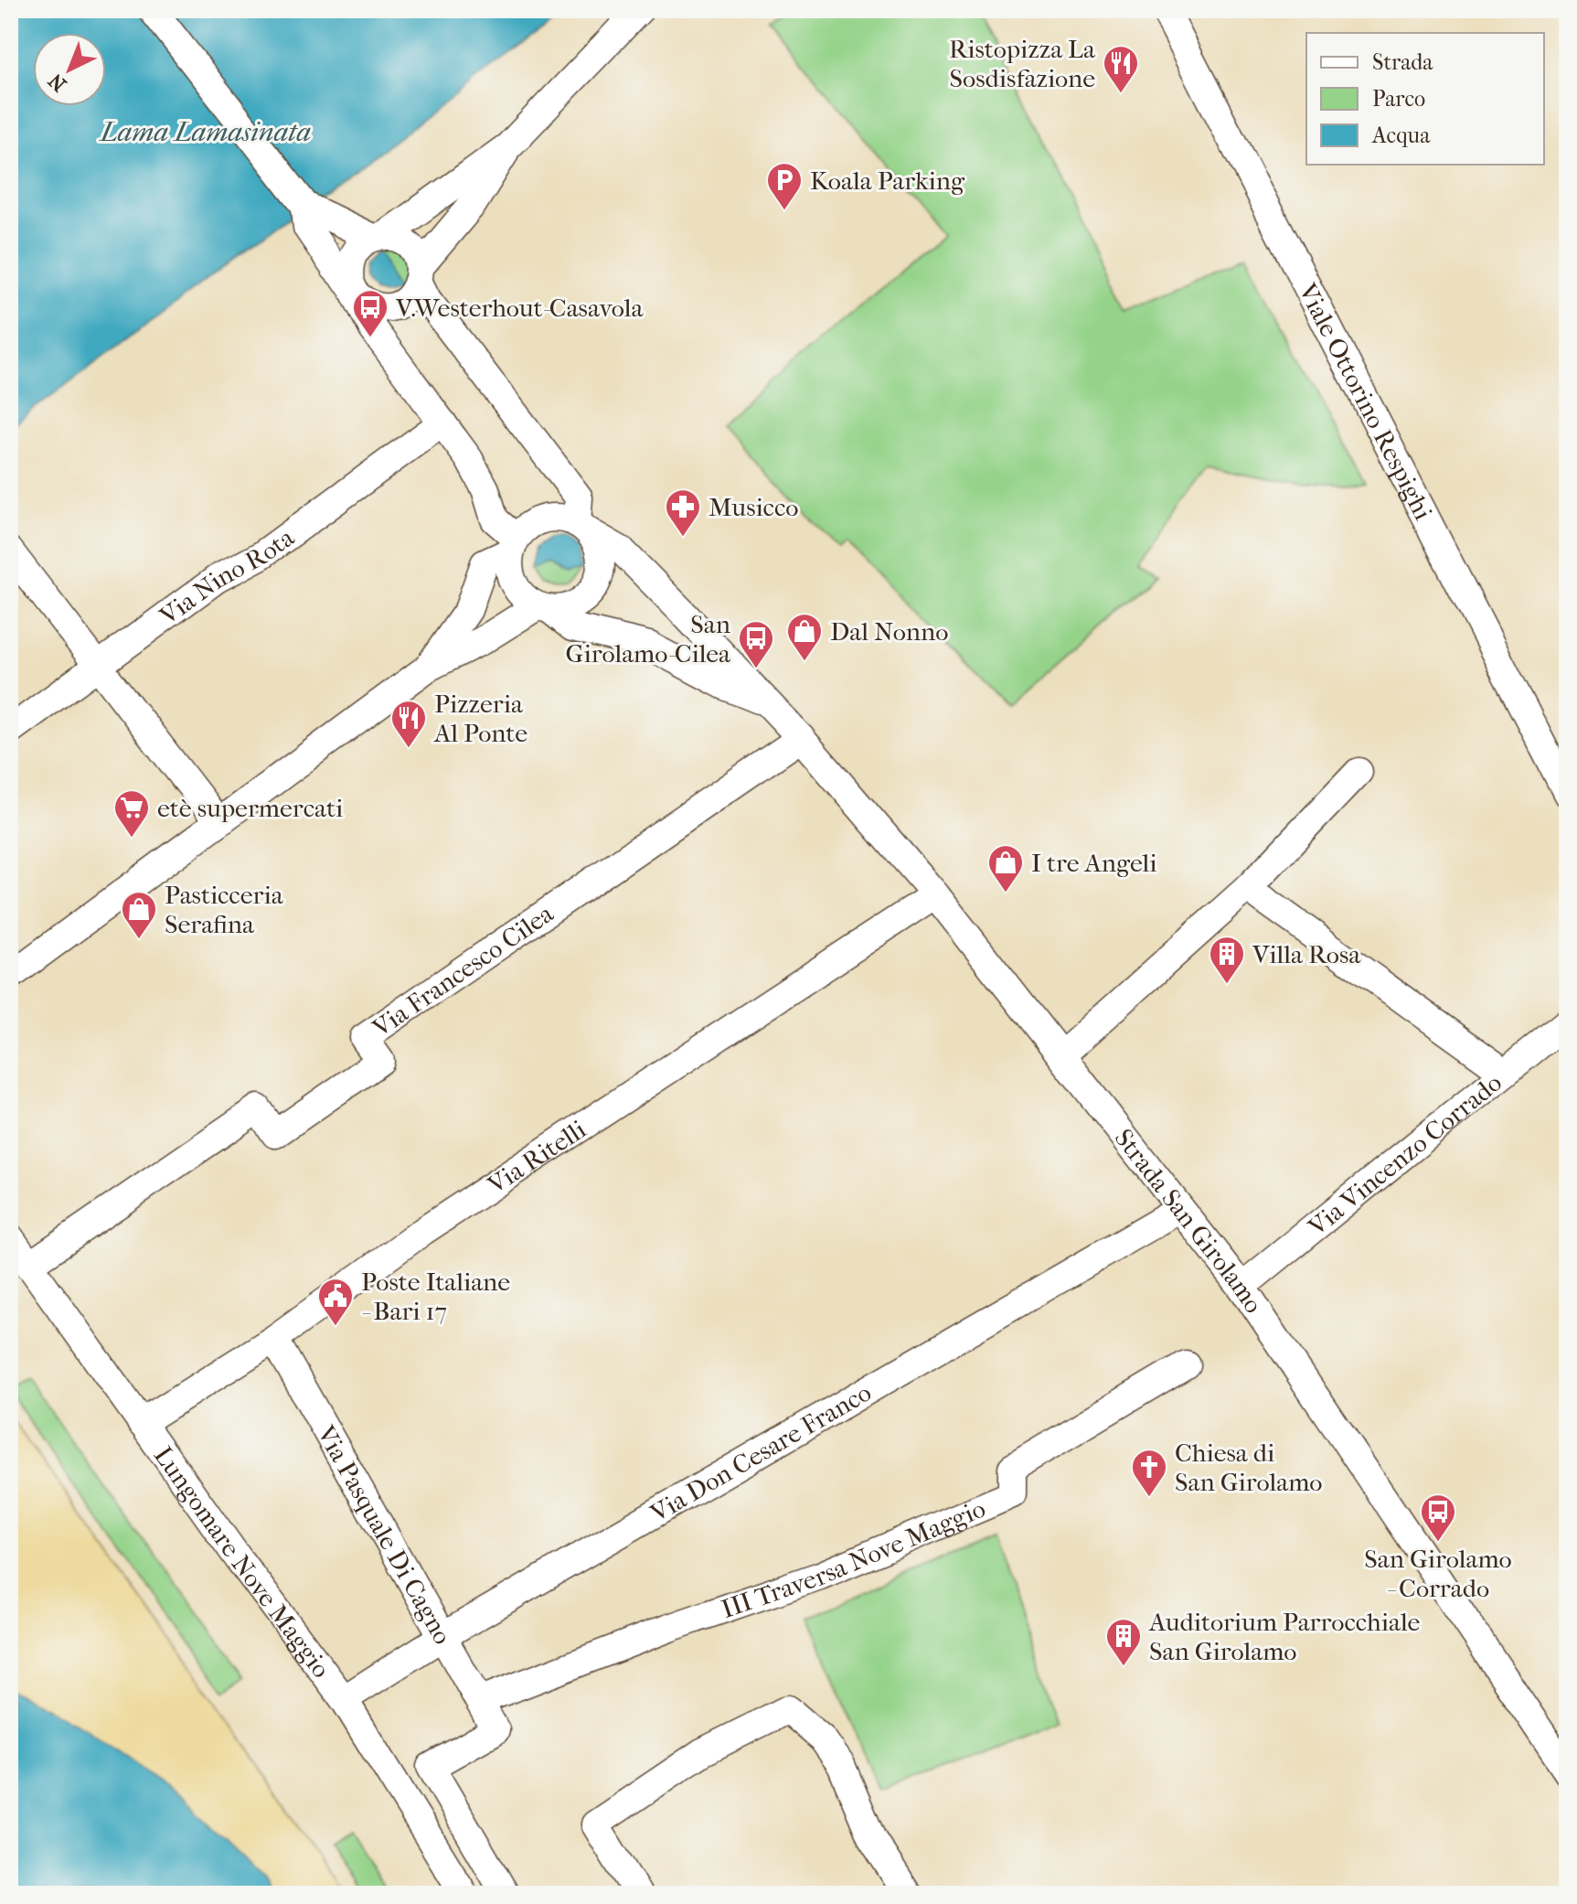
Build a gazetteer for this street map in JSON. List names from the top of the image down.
{
  "streets": {
    "street": [
      "Viale Ottorino Respighi",
      "Via Nino Rota",
      "Via Francesco Cilea",
      "Via Vincenzo Corrado",
      "Via Ritelli",
      "Strada San Girolamo",
      "Via Don Cesare Franco",
      "Via Pasquale Di Cagno",
      "III Traversa Nove Maggio",
      "Lungomare Nove Maggio"
    ]
  },
  "crossings": [
    ["Via Francesco Cilea", "Strada San Girolamo"],
    ["Via Francesco Cilea", "Lungomare Nove Maggio"],
    ["Via Vincenzo Corrado", "Strada San Girolamo"],
    ["Via Ritelli", "Strada San Girolamo"],
    ["Via Ritelli", "Via Pasquale Di Cagno"],
    ["Via Ritelli", "Lungomare Nove Maggio"],
    ["Strada San Girolamo", "Via Don Cesare Franco"],
    ["Via Don Cesare Franco", "Via Pasquale Di Cagno"],
    ["Via Don Cesare Franco", "Lungomare Nove Maggio"],
    ["Via Pasquale Di Cagno", "III Traversa Nove Maggio"]
  ],
  "water": ["Lama Lamasinata"],
  "places": {
    "restaurant": ["Ristopizza La Sosdisfazione", "Pizzeria Al Ponte"],
    "parking": ["Koala Parking"],
    "bus stop": ["V.Westerhout-Casavola", "San Girolamo-Cilea", "San Girolamo - Corrado"],
    "pharmacy": ["Musicco"],
    "shop": ["Dal Nonno", "I tre Angeli", "Pasticceria Serafina"],
    "supermarket": ["etè supermercati"],
    "building": ["Villa Rosa", "Auditorium Parrocchiale San Girolamo"],
    "public building": ["Poste Italiane - Bari 17"],
    "church": ["Chiesa di San Girolamo"]
  },
  "legend": ["Strada", "Parco", "Acqua"],
  "north": "bottom left"
}
